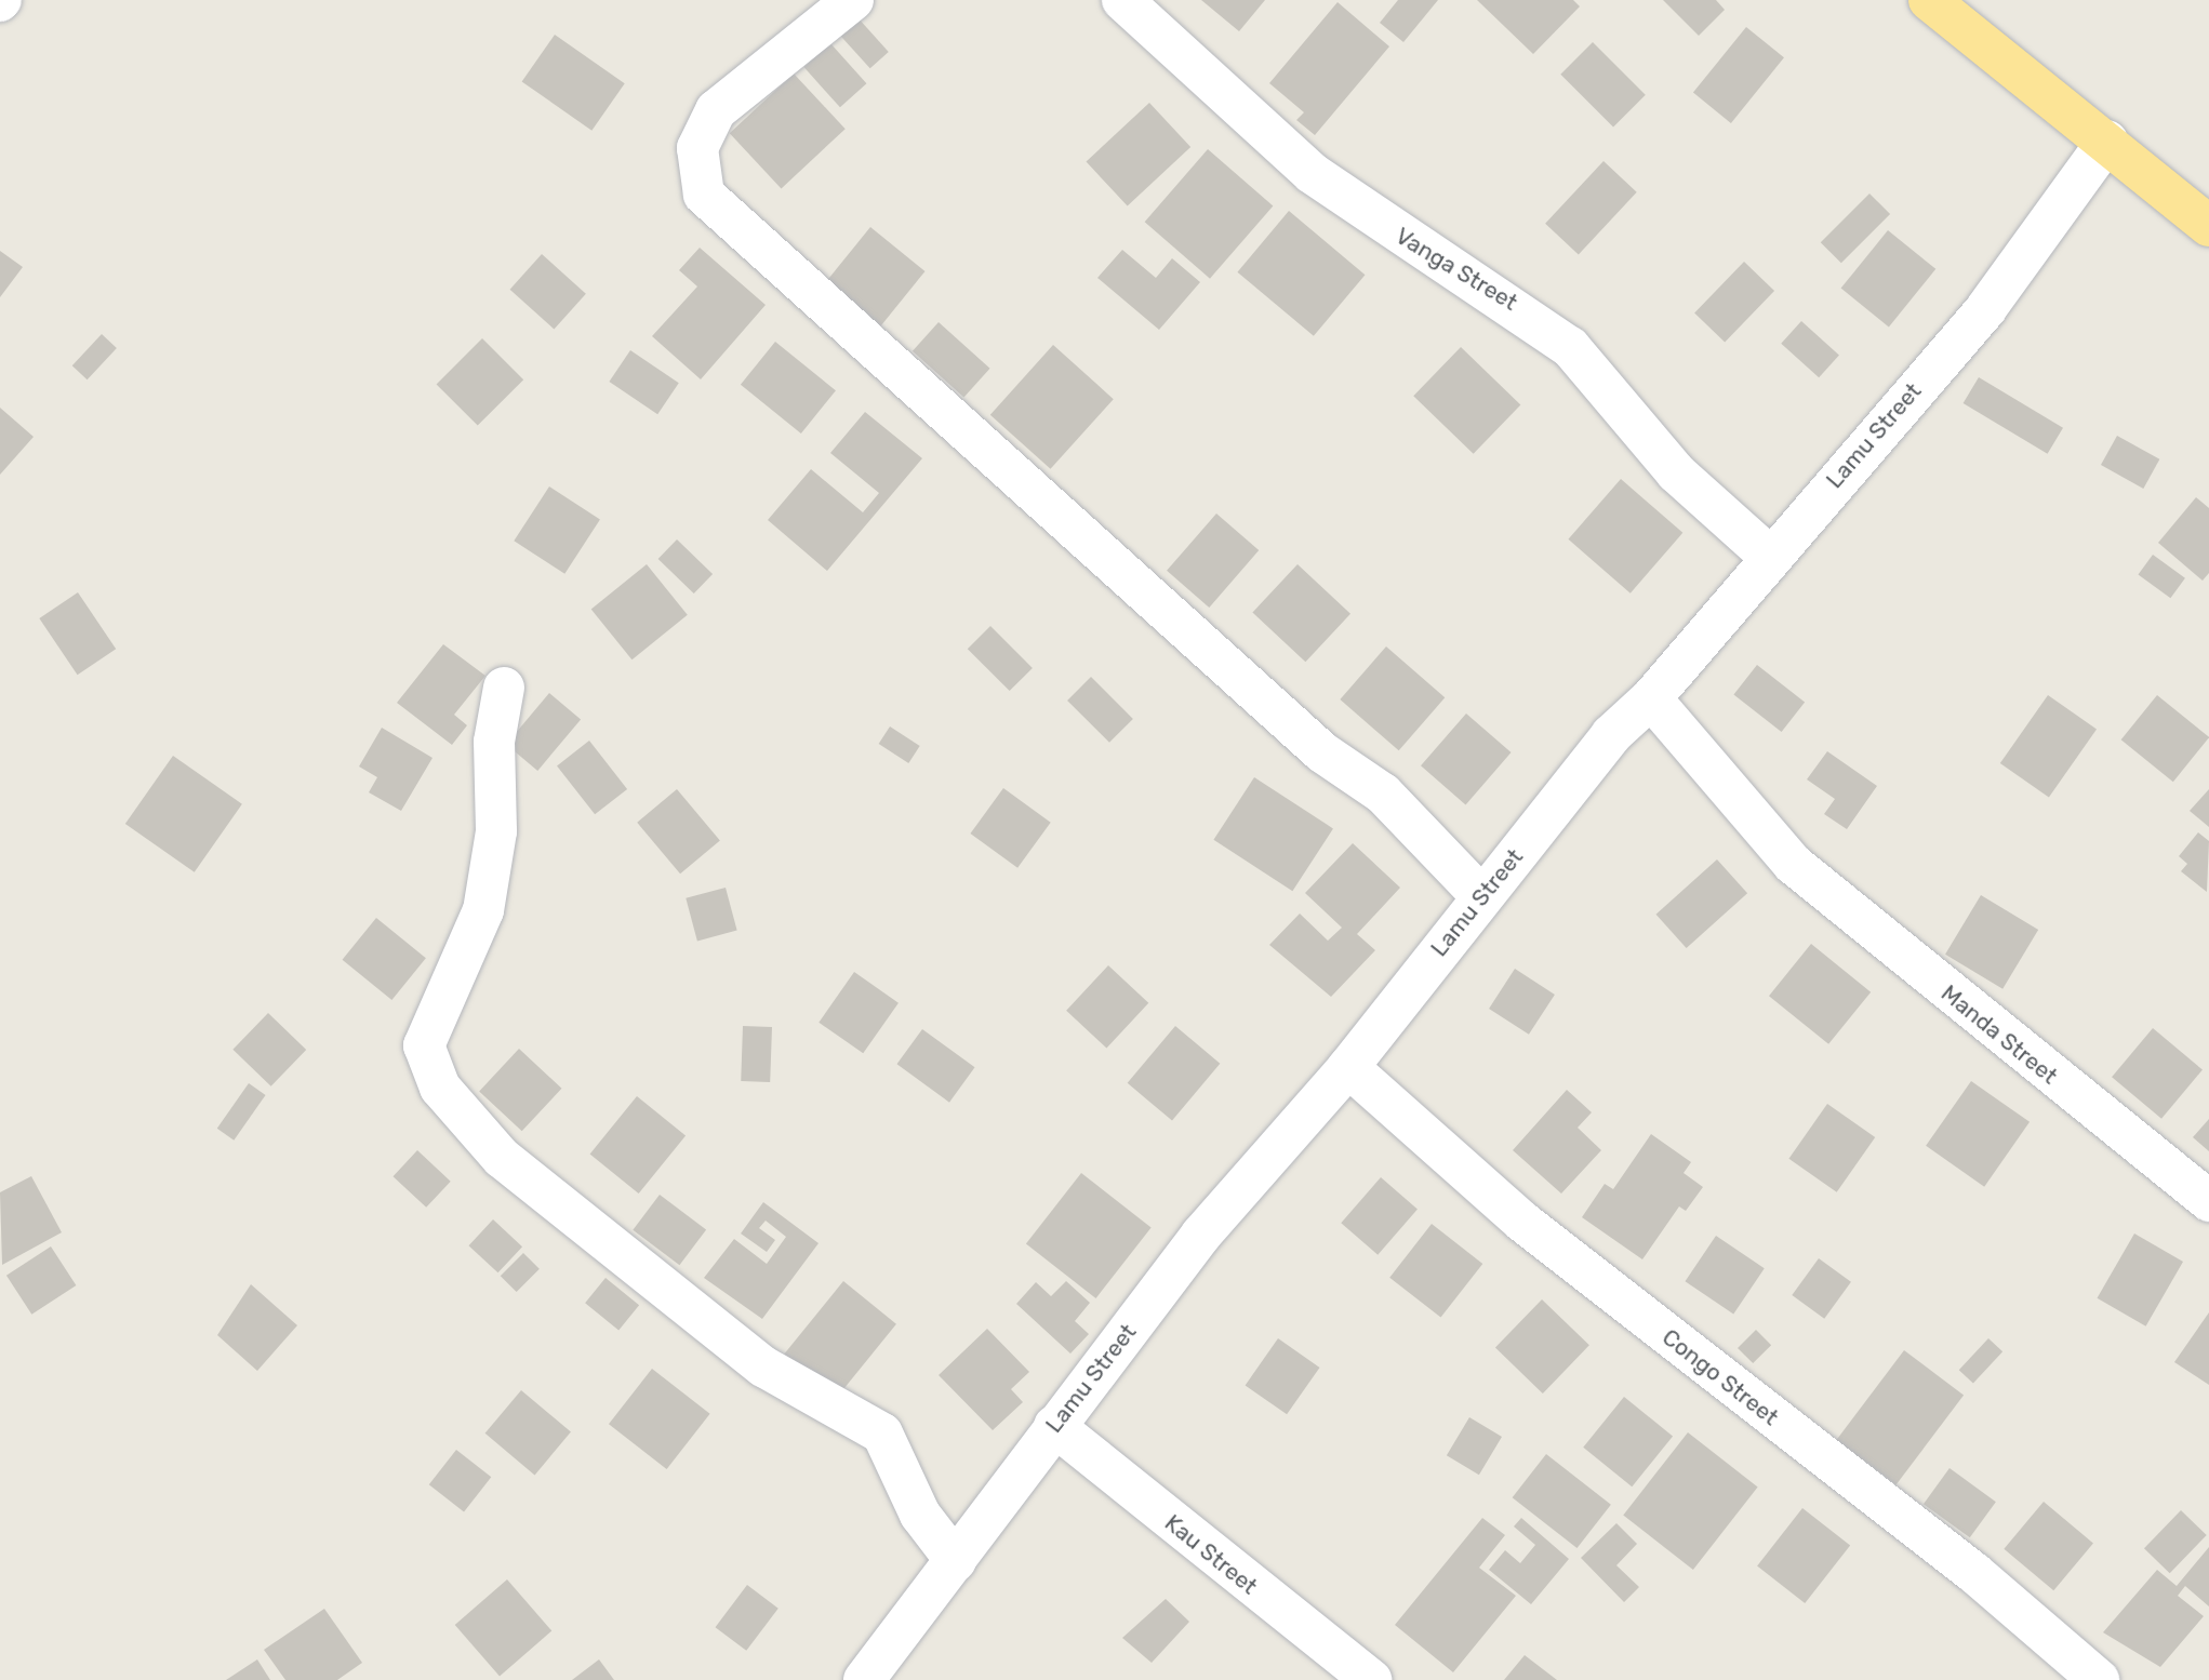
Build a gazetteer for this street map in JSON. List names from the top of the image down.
{
  "streets": {
    "street": [
      "Vanga Street",
      "Lamu Street",
      "Manda Street",
      "Congo Street",
      "Kau Street"
    ]
  },
  "crossings": [
    ["Vanga Street", "Lamu Street"],
    ["Lamu Street", "Manda Street"],
    ["Lamu Street", "Congo Street"],
    ["Lamu Street", "Kau Street"]
  ]
}
